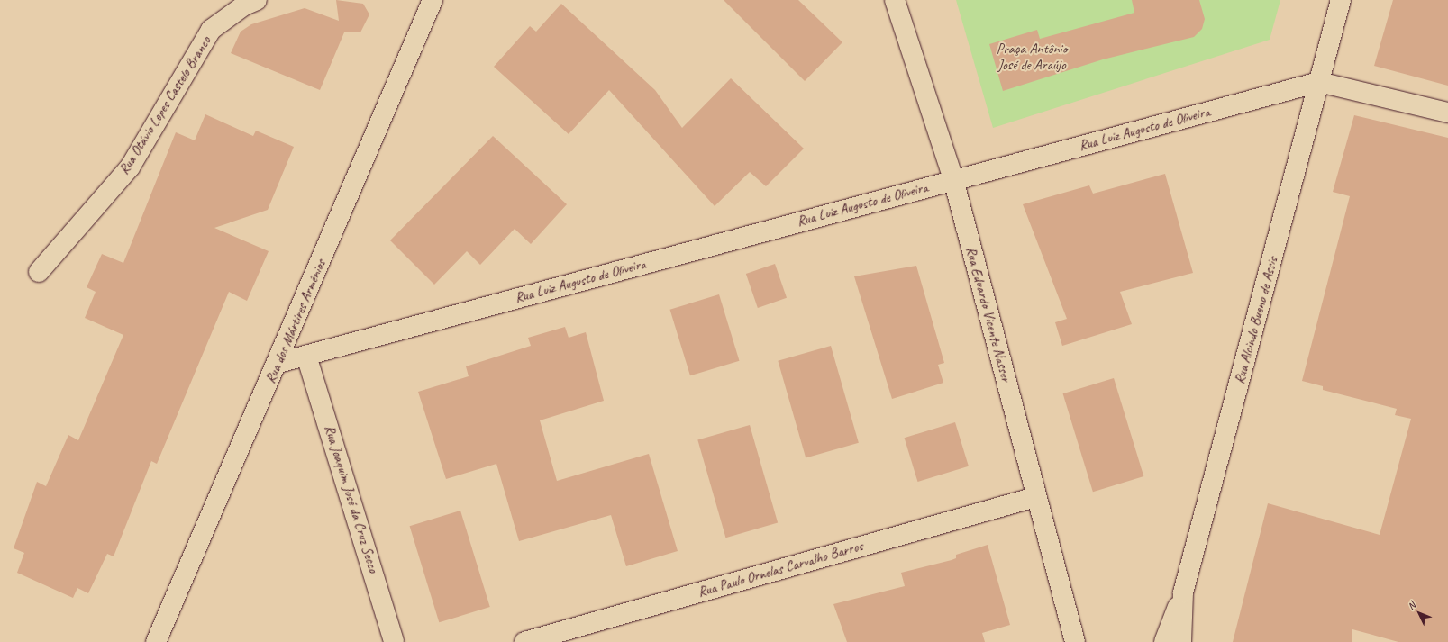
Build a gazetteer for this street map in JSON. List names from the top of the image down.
{
  "streets": {
    "street": [
      "Rua Otávio Lopes Castelo Branco",
      "Rua Luiz Augusto de Oliveira",
      "Rua Eduardo Vicente Nasser",
      "Rua Alcindo Bueno de Assis",
      "Rua dos Mártires Armênios",
      "Rua Joaquim José da Cruz Secco",
      "Rua Paulo Ornelas Carvalho Barros"
    ]
  },
  "crossings": [
    ["Rua Luiz Augusto de Oliveira", "Rua Eduardo Vicente Nasser"],
    ["Rua Luiz Augusto de Oliveira", "Rua Alcindo Bueno de Assis"],
    ["Rua Luiz Augusto de Oliveira", "Rua dos Mártires Armênios"],
    ["Rua Luiz Augusto de Oliveira", "Rua Joaquim José da Cruz Secco"],
    ["Rua Eduardo Vicente Nasser", "Rua Paulo Ornelas Carvalho Barros"]
  ],
  "parks": ["Praça Antônio José de Araújo"],
  "north": "top left"
}
